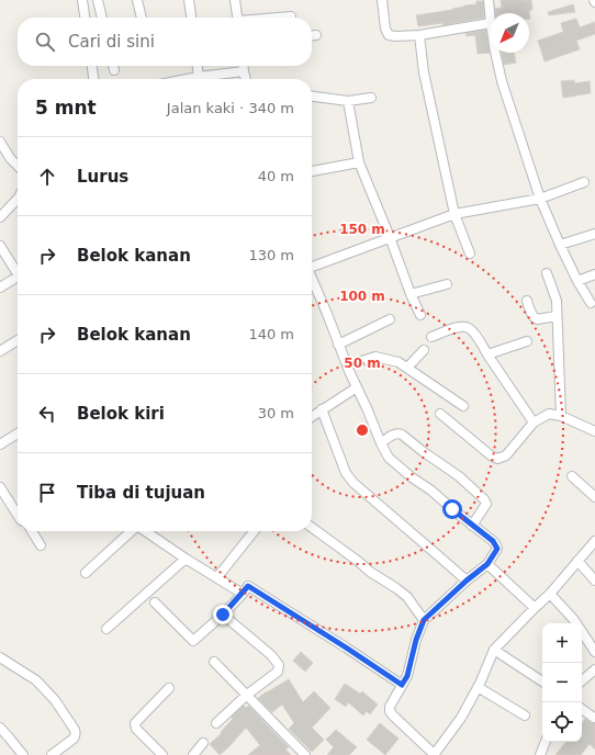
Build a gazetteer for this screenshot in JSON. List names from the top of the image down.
{
  "north": "bottom left",
  "page": {
    "search": "Cari di sini",
    "heading": ["5 mnt", "Jalan kaki · 340 m"],
    "list": [
      ["Lurus", "40 m"],
      ["Belok kanan", "130 m"],
      ["Belok kanan", "140 m"],
      ["Belok kiri", "30 m"],
      "Tiba di tujuan"
    ],
    "map_buttons": ["+", "−"]
  },
  "rings": ["150 m", "100 m", "50 m"]
}
